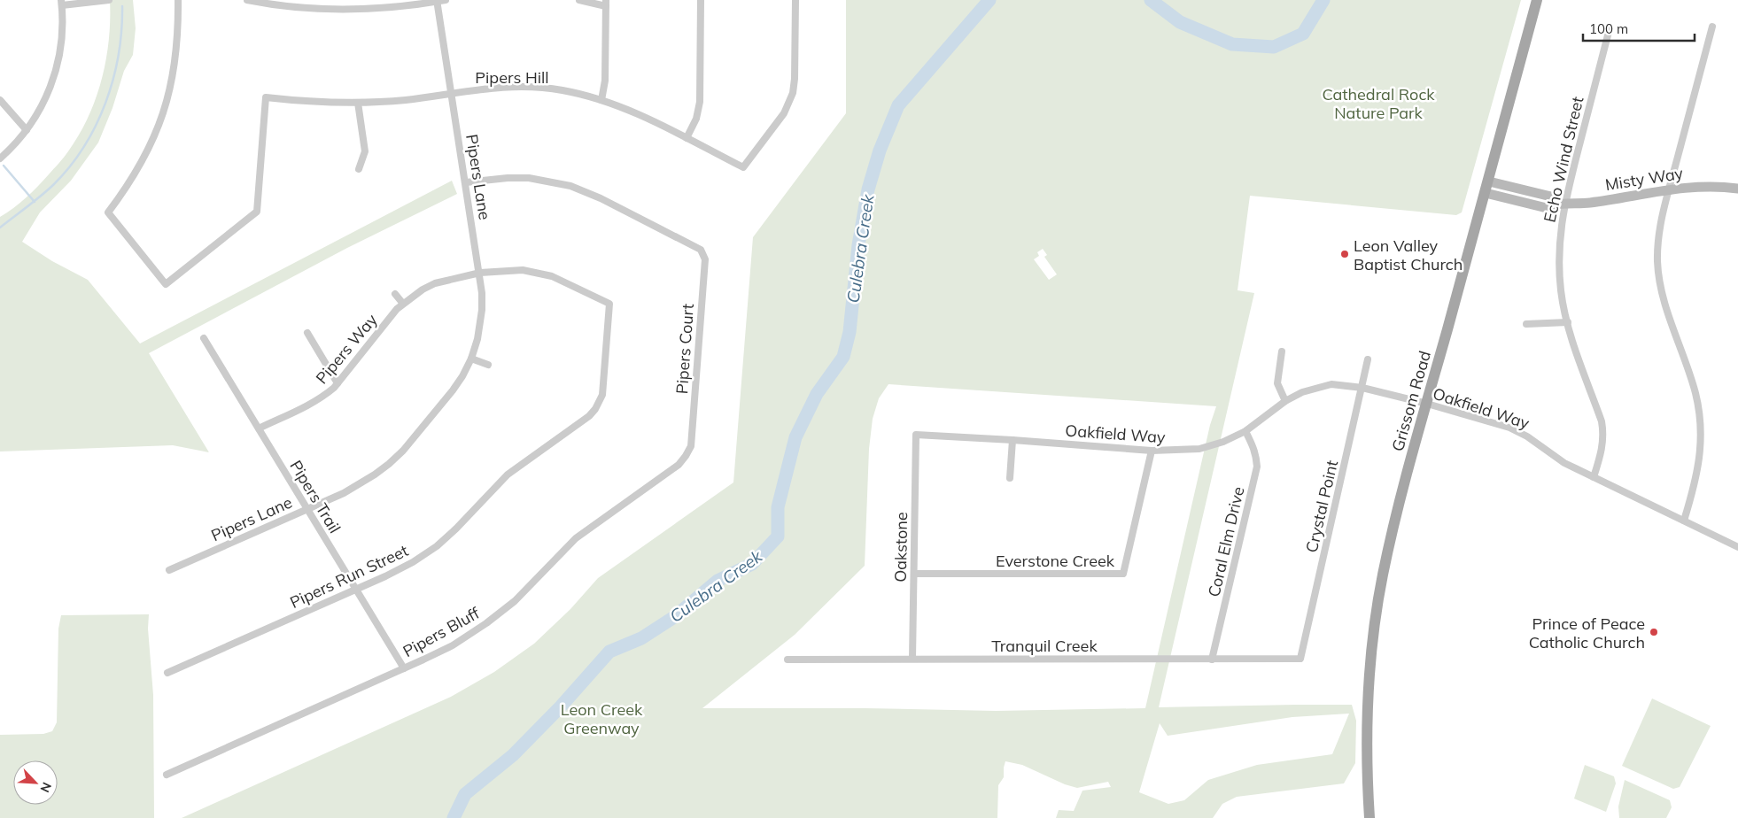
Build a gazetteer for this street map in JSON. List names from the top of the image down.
{
  "streets": {
    "main road": ["Grissom Road"],
    "street": [
      "Pipers Hill",
      "Echo Wind Street",
      "Pipers Lane",
      "Misty Way",
      "Pipers Way",
      "Pipers Court",
      "Oakfield Way",
      "Pipers Trail",
      "Crystal Point",
      "Coral Elm Drive",
      "Oakstone",
      "Everstone Creek",
      "Pipers Run Street",
      "Pipers Bluff",
      "Tranquil Creek"
    ]
  },
  "crossings": [
    ["Pipers Hill", "Pipers Lane"],
    ["Echo Wind Street", "Misty Way"],
    ["Echo Wind Street", "Oakfield Way"],
    ["Pipers Lane", "Pipers Way"],
    ["Pipers Lane", "Pipers Court"],
    ["Pipers Lane", "Pipers Trail"],
    ["Misty Way", "Grissom Road"],
    ["Pipers Way", "Pipers Trail"],
    ["Pipers Way", "Pipers Run Street"],
    ["Pipers Court", "Pipers Bluff"],
    ["Grissom Road", "Oakfield Way"],
    ["Oakfield Way", "Crystal Point"],
    ["Oakfield Way", "Coral Elm Drive"],
    ["Oakfield Way", "Oakstone"],
    ["Oakfield Way", "Everstone Creek"],
    ["Pipers Trail", "Pipers Run Street"],
    ["Pipers Trail", "Pipers Bluff"],
    ["Crystal Point", "Tranquil Creek"],
    ["Coral Elm Drive", "Tranquil Creek"],
    ["Oakstone", "Everstone Creek"],
    ["Oakstone", "Tranquil Creek"]
  ],
  "water": ["Culebra Creek"],
  "parks": ["Cathedral Rock Nature Park", "Leon Creek Greenway"],
  "places": ["Leon Valley Baptist Church", "Prince of Peace Catholic Church"],
  "scale_bar": "100 m",
  "north": "bottom right"
}
